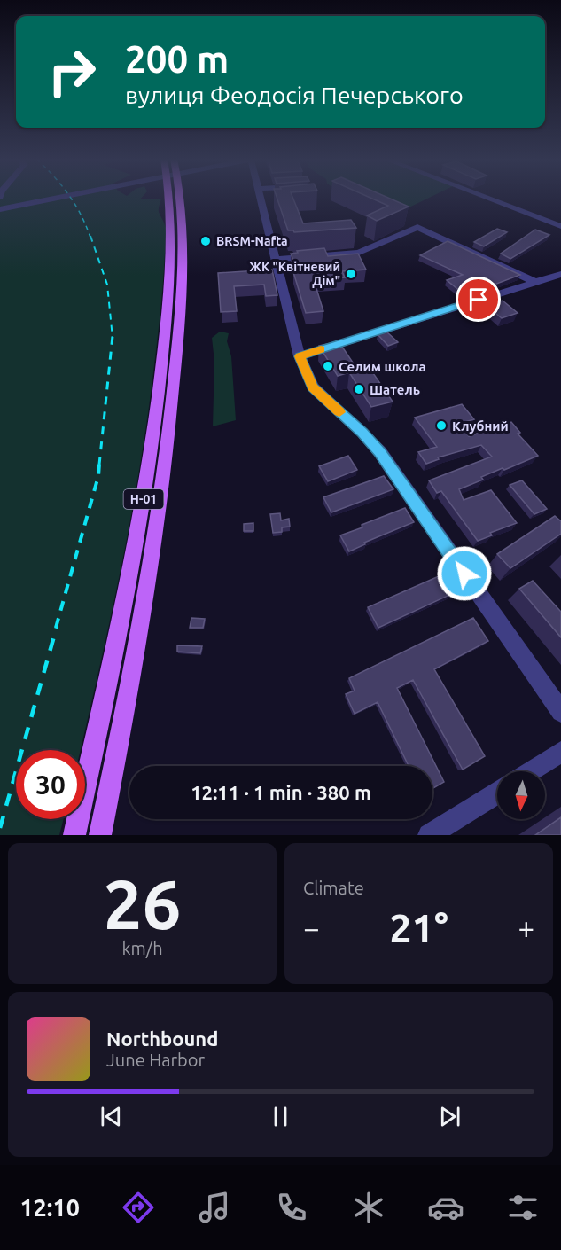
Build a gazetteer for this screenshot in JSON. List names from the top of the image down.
{
  "streets": {
    "main road": ["Н-01"]
  },
  "places": [
    "BRSM-Nafta",
    "ЖК \"Квітневий Дім\"",
    "Селим школа",
    "Шатель",
    "Клубний"
  ],
  "north": "bottom",
  "page": {
    "turn": ["200 m", "вулиця Феодосія Печерського"],
    "limit": "30",
    "trip": "12:11 · 1 min · 380 m",
    "tile": [
      ["26", "km/h"],
      "Climate"
    ],
    "heat": ["−", "21°", "+"],
    "song": ["Northbound", "June Harbor"],
    "tabs": "12:10"
  }
}
